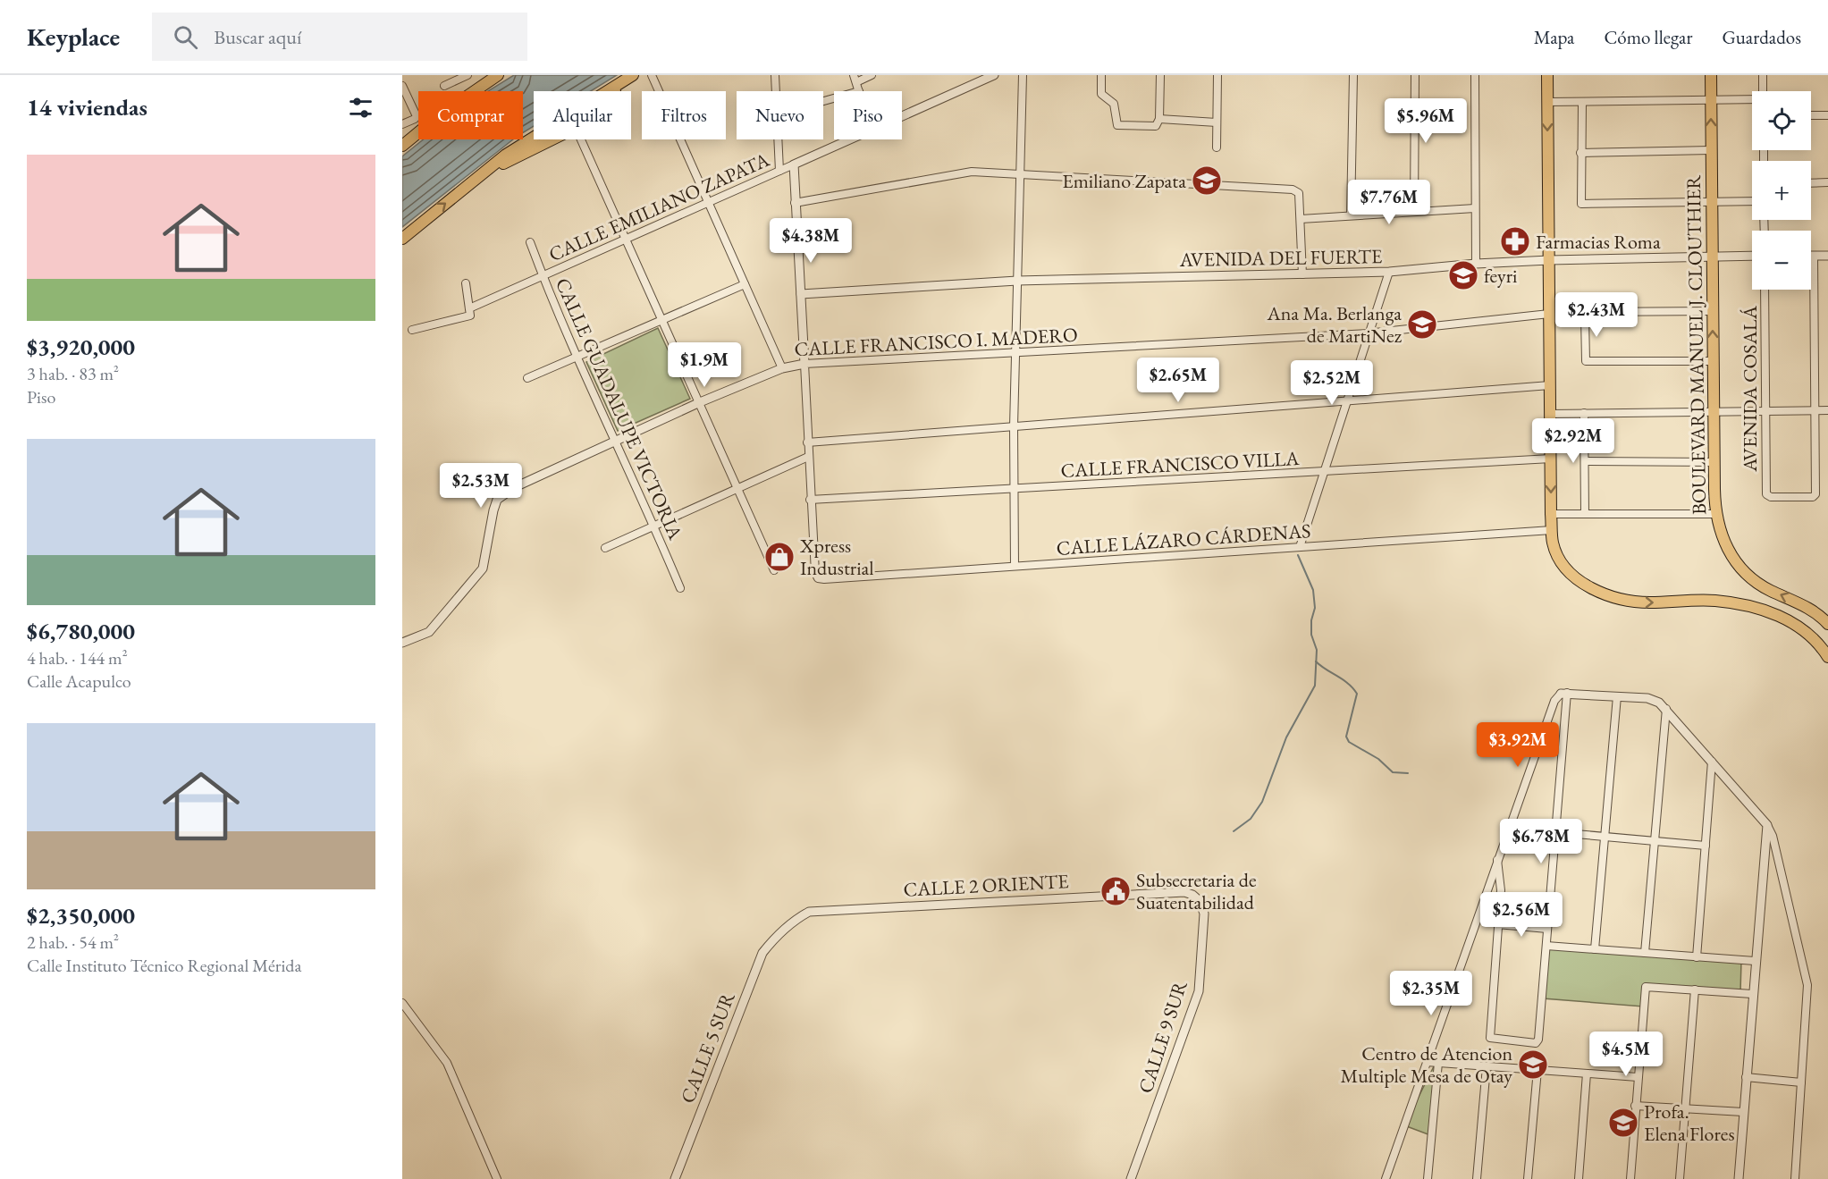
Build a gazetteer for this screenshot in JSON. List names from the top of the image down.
{
  "streets": {
    "main road": ["BOULEVARD MANUEL J. CLOUTHIER"],
    "street": [
      "CALLE EMILIANO ZAPATA",
      "AVENIDA DEL FUERTE",
      "CALLE FRANCISCO I. MADERO",
      "AVENIDA COSALÁ",
      "CALLE GUADALUPE VICTORIA",
      "CALLE FRANCISCO VILLA",
      "CALLE LÁZARO CÁRDENAS",
      "CALLE 2 ORIENTE",
      "CALLE 9 SUR",
      "CALLE 5 SUR"
    ]
  },
  "crossings": [
    ["CALLE EMILIANO ZAPATA", "CALLE GUADALUPE VICTORIA"],
    ["AVENIDA DEL FUERTE", "BOULEVARD MANUEL J. CLOUTHIER"],
    ["CALLE FRANCISCO I. MADERO", "CALLE GUADALUPE VICTORIA"],
    ["CALLE FRANCISCO VILLA", "CALLE LÁZARO CÁRDENAS"],
    ["CALLE 2 ORIENTE", "CALLE 9 SUR"],
    ["CALLE 2 ORIENTE", "CALLE 5 SUR"]
  ],
  "one_way": ["BOULEVARD MANUEL J. CLOUTHIER"],
  "places": {
    "school or university": [
      "Emiliano Zapata",
      "feyri",
      "Ana Ma. Berlanga de MartiNez",
      "Centro de Atencion Multiple Mesa de Otay",
      "Profa. Elena Flores"
    ],
    "pharmacy": ["Farmacias Roma"],
    "shop": ["Xpress Industrial"],
    "public building": ["Subsecretaria de Suatentabilidad"]
  },
  "page": {
    "header": "Keyplace",
    "search": "Buscar aquí",
    "nav": ["Mapa", "Cómo llegar", "Guardados"],
    "heading": "14 viviendas",
    "map_buttons": ["+", "−"],
    "chip": [
      "Comprar",
      "Alquilar",
      "Filtros",
      "Nuevo",
      "Piso"
    ],
    "price": [
      "$5.96M",
      "$7.76M",
      "$4.38M",
      "$2.43M",
      "$1.9M",
      "$2.65M",
      "$2.52M",
      "$2.92M",
      "$2.53M",
      "$3.92M",
      "$6.78M",
      "$2.56M",
      "$2.35M",
      "$4.5M"
    ],
    "list": [
      {
        "name": "$3,920,000",
        "note": "3 hab. · 83 m² · Piso"
      },
      {
        "name": "$6,780,000",
        "note": "4 hab. · 144 m² · Calle Acapulco"
      },
      {
        "name": "$2,350,000",
        "note": "2 hab. · 54 m² · Calle Instituto Técnico Regional Mérida"
      }
    ]
  }
}
